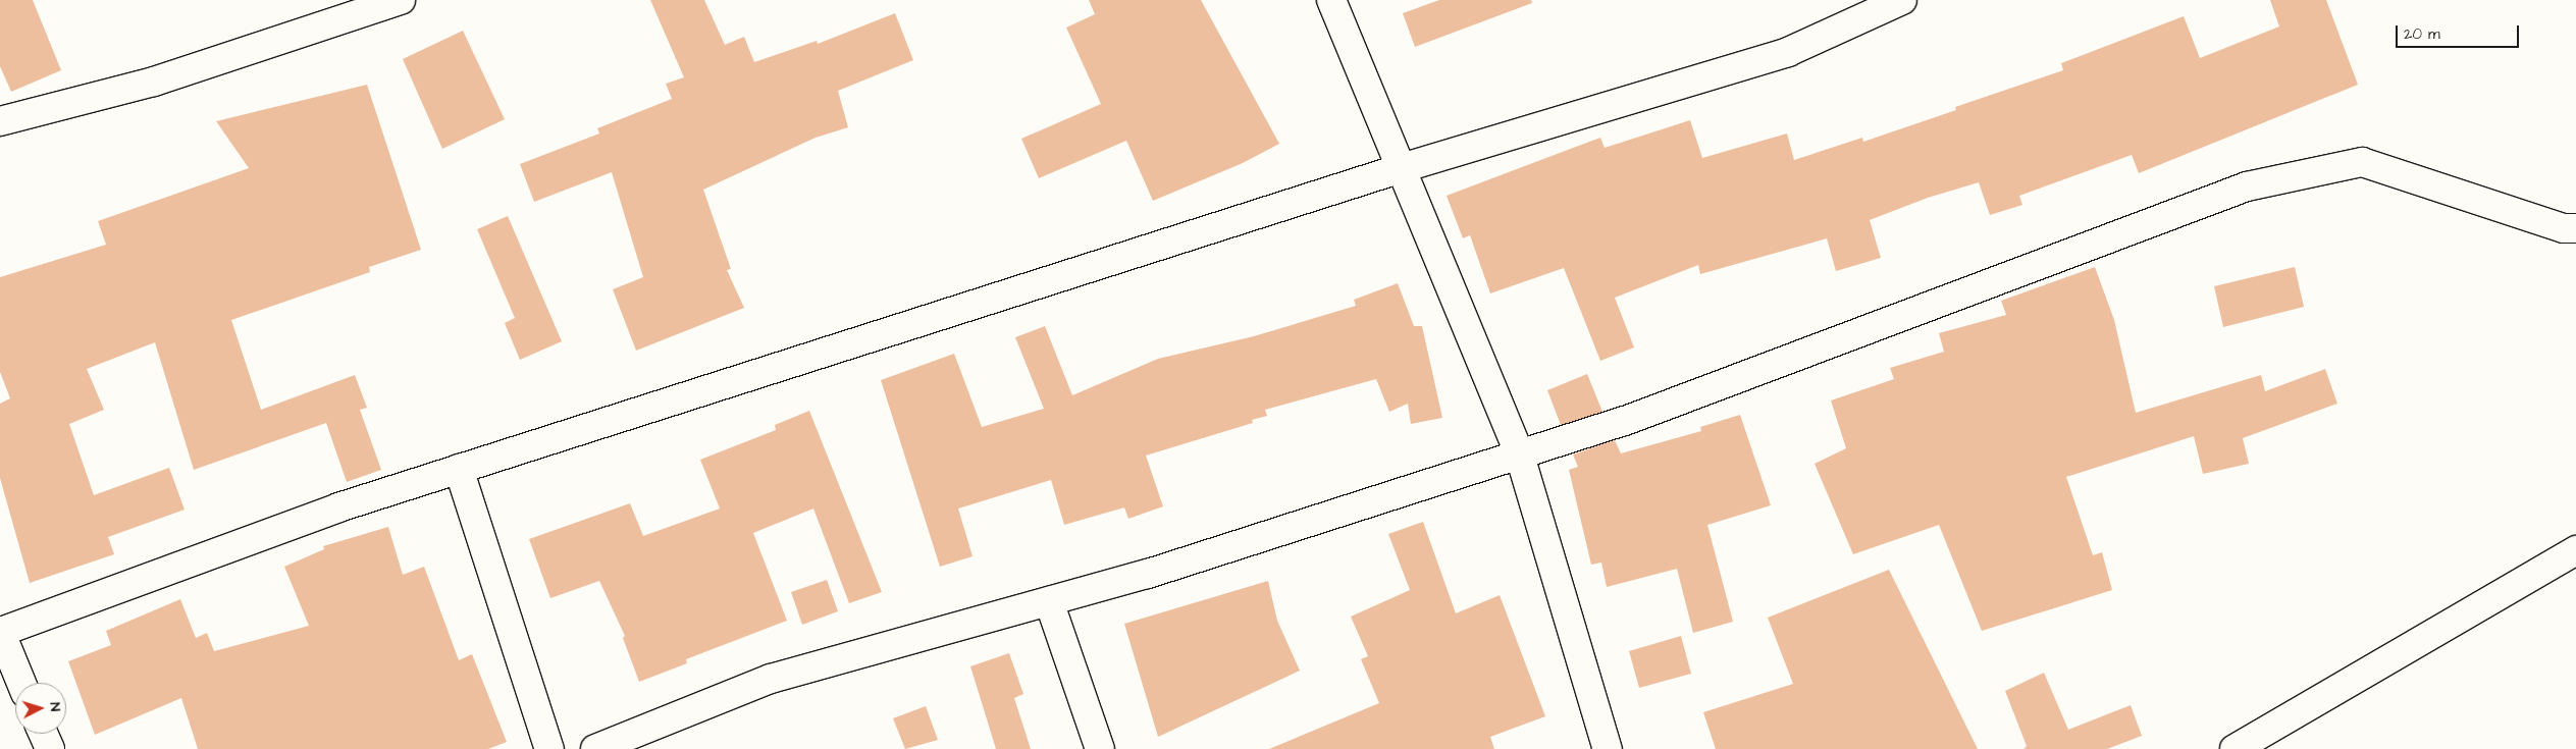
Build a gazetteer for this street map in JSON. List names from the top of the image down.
{
  "scale_bar": "20 m",
  "north": "right"
}
